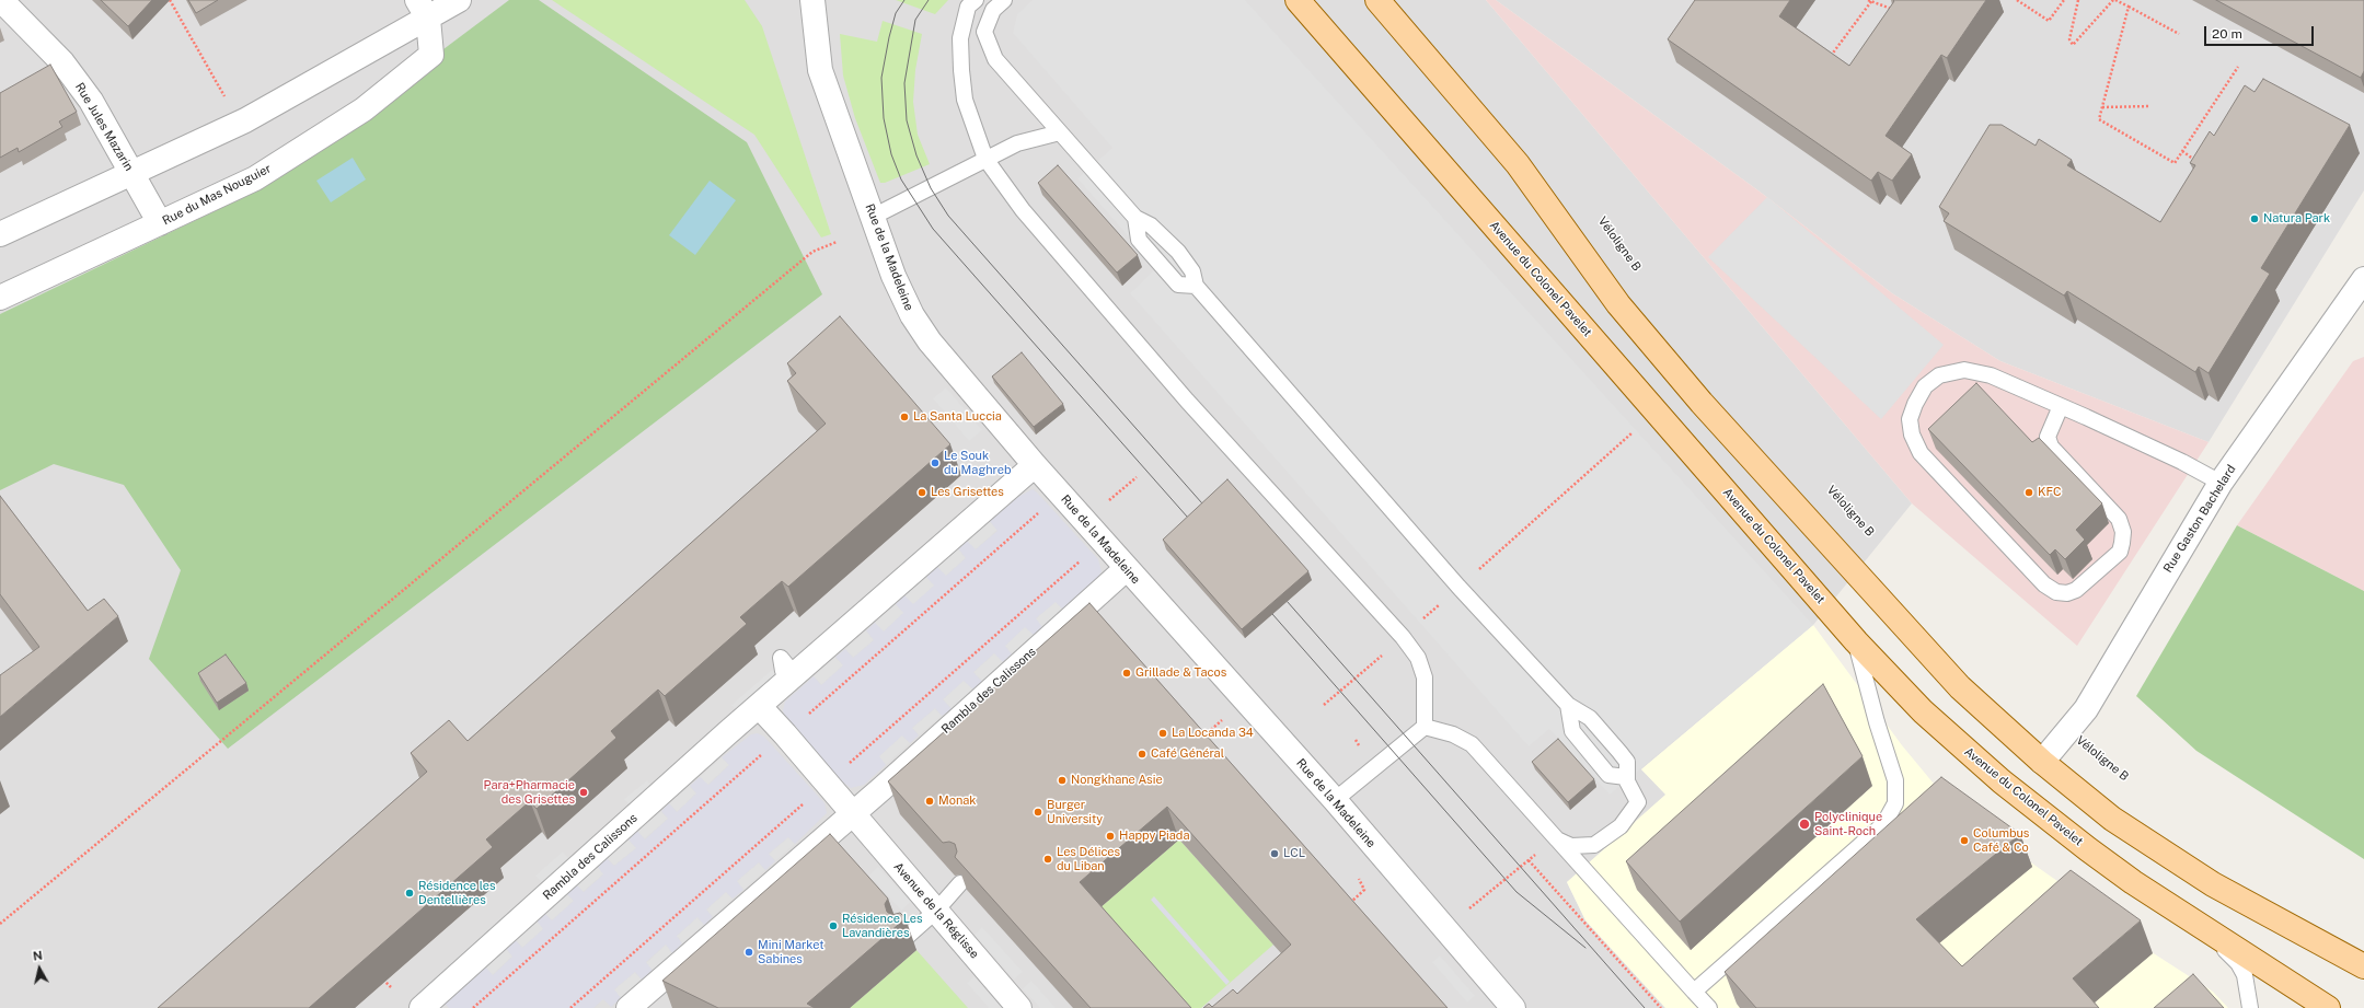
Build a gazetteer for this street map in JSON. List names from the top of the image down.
{
  "streets": {
    "main road": ["Avenue du Colonel Pavelet"],
    "street": [
      "Rue Jules Mazarin",
      "Rue du Mas Nouguier",
      "Rue de la Madeleine",
      "Rue Gaston Bachelard",
      "Rambla des Calissons",
      "Avenue de la Réglisse"
    ]
  },
  "crossings": [
    ["Rue Jules Mazarin", "Rue du Mas Nouguier"],
    ["Rue de la Madeleine", "Rambla des Calissons"],
    ["Rambla des Calissons", "Avenue de la Réglisse"]
  ],
  "places": [
    "Natura Park",
    "La Santa Luccia",
    "Le Souk du Maghreb",
    "Les Grisettes",
    "KFC",
    "Grillade & Tacos",
    "La Locanda 34",
    "Café Général",
    "Nongkhane Asie",
    "Para+Pharmacie des Grisettes",
    "Monak",
    "Burger University",
    "Polyclinique Saint-Roch",
    "Happy Piada",
    "Columbus Café & Co",
    "LCL",
    "Les Délices du Liban",
    "Résidence les Dentellières",
    "Résidence Les Lavandières",
    "Mini Market Sabines"
  ],
  "scale_bar": "20 m",
  "north": "top"
}
